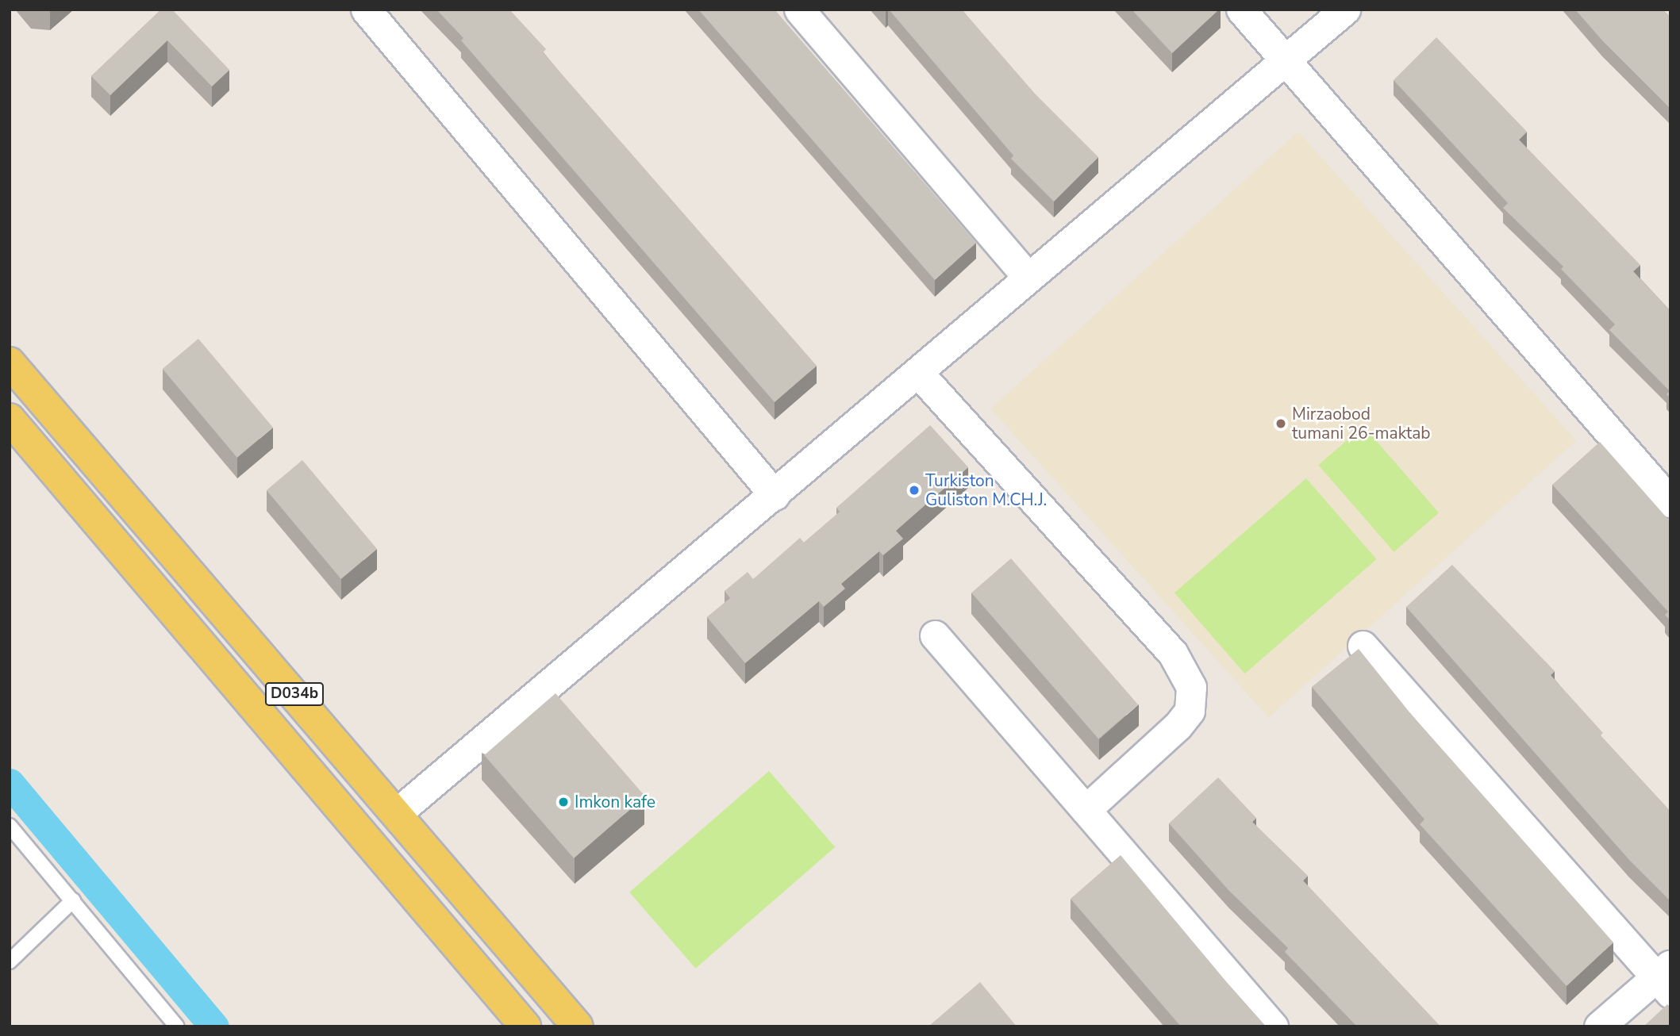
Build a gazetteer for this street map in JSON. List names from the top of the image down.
{
  "streets": {
    "main road": ["D034b"]
  },
  "places": ["Mirzaobod tumani 26-maktab", "Turkiston Guliston M.CH.J.", "Imkon kafe"]
}
